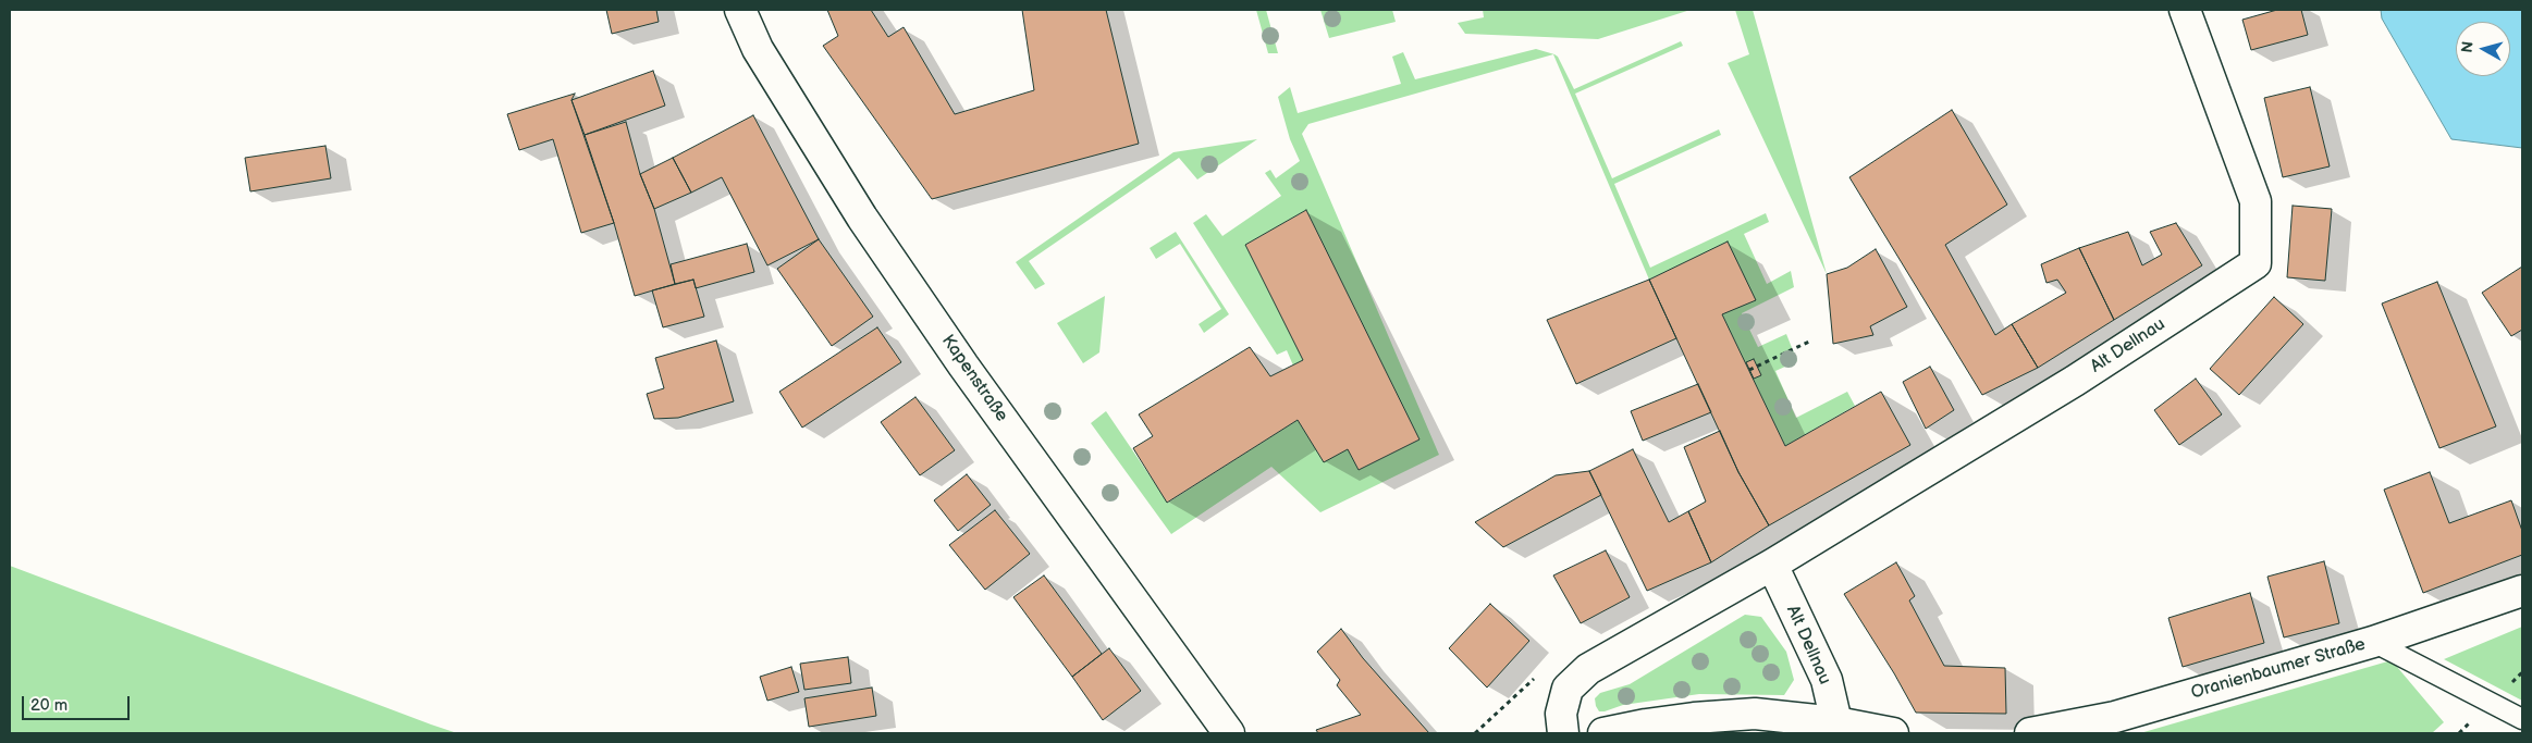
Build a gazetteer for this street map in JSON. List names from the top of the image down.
{
  "streets": {
    "street": ["Alt Dellnau", "Kapenstraße", "Oranienbaumer Straße"]
  },
  "scale_bar": "20 m",
  "north": "left"
}
